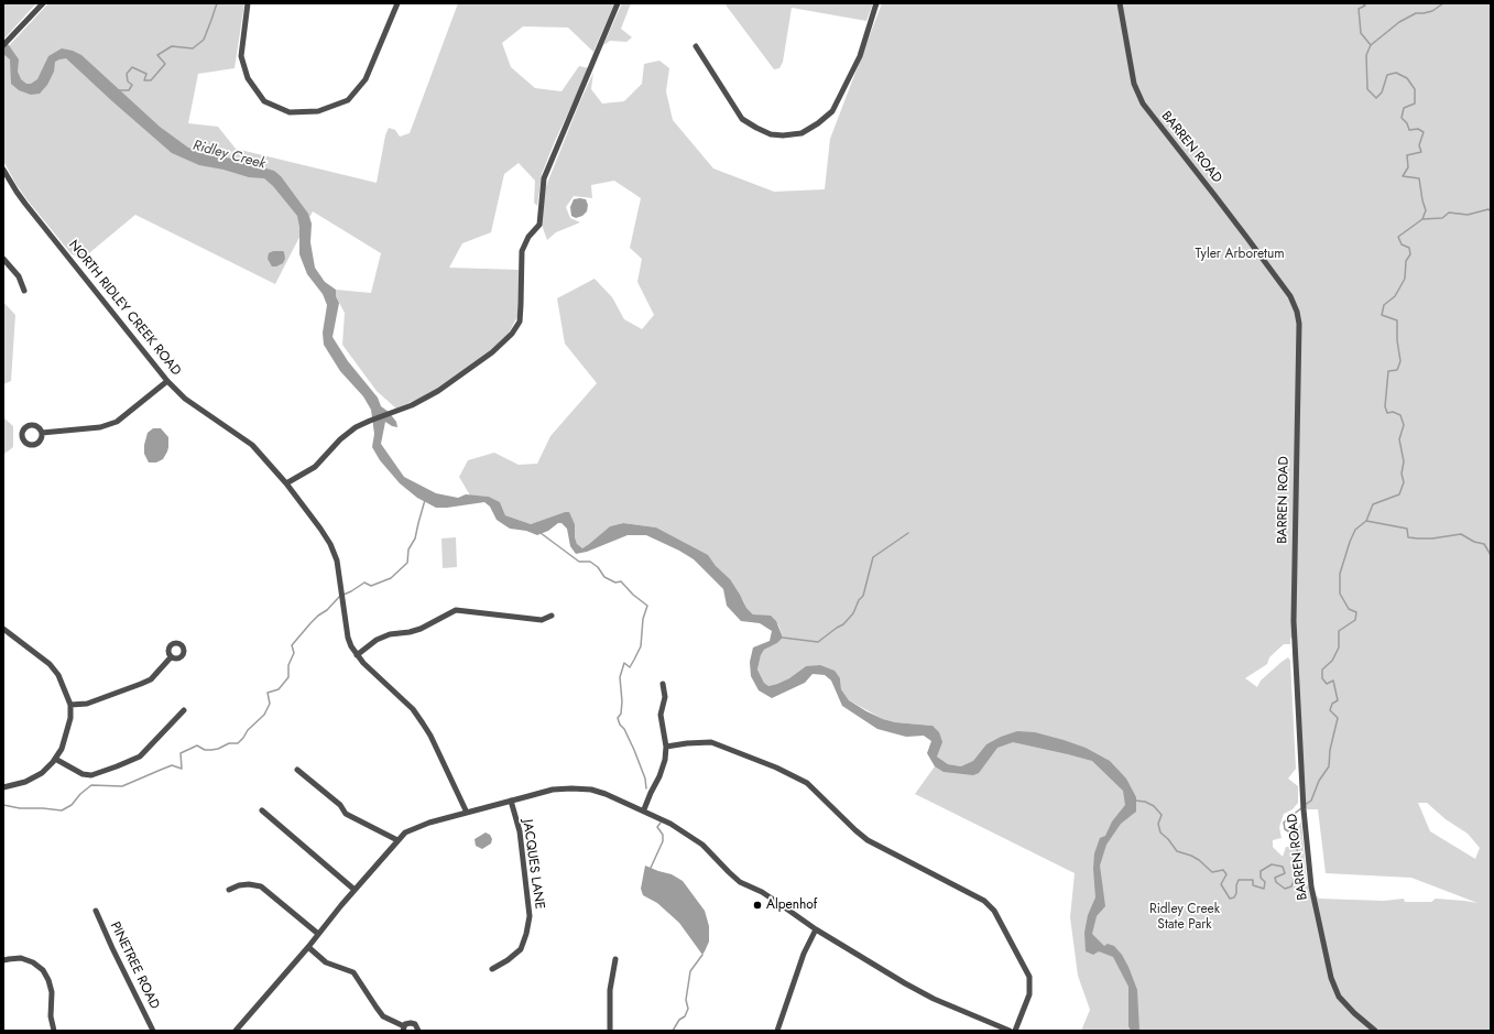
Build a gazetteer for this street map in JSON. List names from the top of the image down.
{
  "streets": {
    "street": [
      "BARREN ROAD",
      "NORTH RIDLEY CREEK ROAD",
      "JACQUES LANE",
      "PINETREE ROAD"
    ]
  },
  "water": ["Ridley Creek"],
  "parks": ["Tyler Arboretum", "Ridley Creek State Park"],
  "places": ["Alpenhof"]
}
